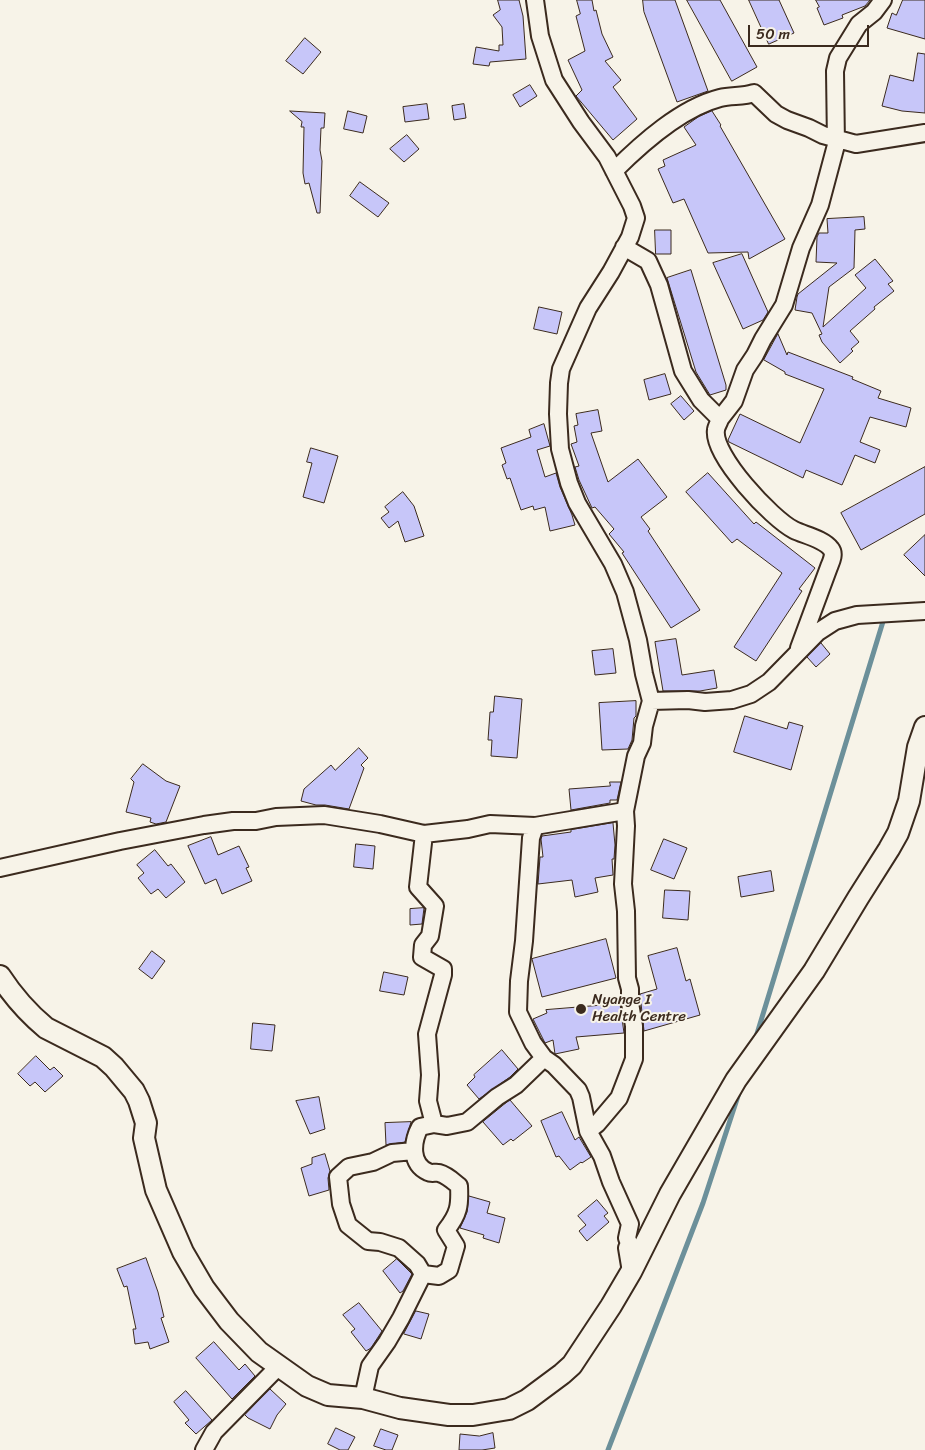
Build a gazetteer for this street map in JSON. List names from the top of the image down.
{
  "places": ["Nyange I Health Centre"],
  "scale_bar": "50 m"
}
